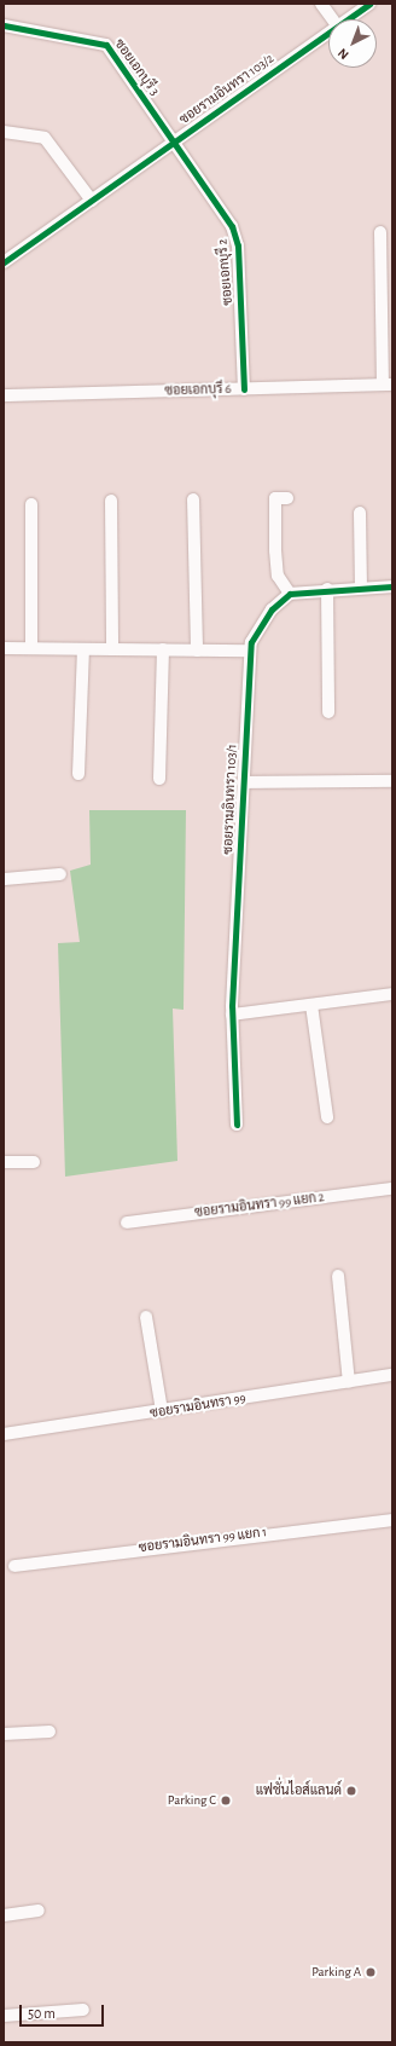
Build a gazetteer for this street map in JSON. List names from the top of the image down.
{
  "streets": {
    "street": [
      "ซอยเอกบุรี 3",
      "ซอยรามอินทรา 103/2",
      "ซอยเอกบุรี 2",
      "ซอยเอกบุรี 6",
      "ซอยรามอินทรา 103/1",
      "ซอยรามอินทรา 99 แยก 2",
      "ซอยรามอินทรา 99",
      "ซอยรามอินทรา 99 แยก 1"
    ]
  },
  "crossings": [
    ["ซอยเอกบุรี 3", "ซอยรามอินทรา 103/2"],
    ["ซอยเอกบุรี 3", "ซอยเอกบุรี 2"],
    ["ซอยรามอินทรา 103/2", "ซอยเอกบุรี 2"],
    ["ซอยเอกบุรี 2", "ซอยเอกบุรี 6"]
  ],
  "places": ["แฟชั่นไอส์แลนด์", "Parking C", "Parking A"],
  "scale_bar": "50 m",
  "north": "bottom left"
}
